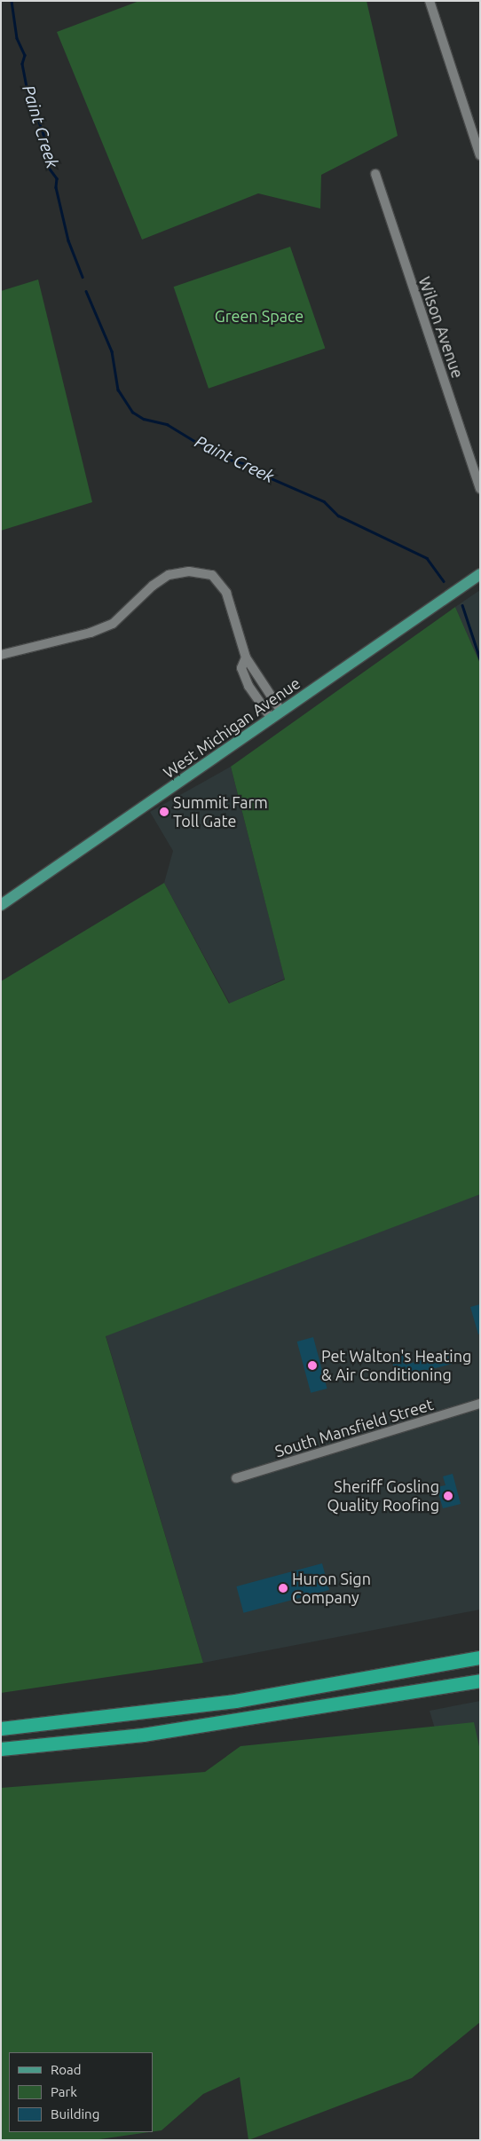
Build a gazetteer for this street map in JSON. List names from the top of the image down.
{
  "streets": {
    "main road": ["West Michigan Avenue"],
    "street": ["Wilson Avenue", "South Mansfield Street"]
  },
  "water": ["Paint Creek"],
  "parks": ["Green Space"],
  "places": [
    "Summit Farm Toll Gate",
    "Pet Walton's Heating & Air Conditioning",
    "Sheriff Gosling Quality Roofing",
    "Huron Sign Company"
  ],
  "legend": ["Road", "Park", "Building"]
}
